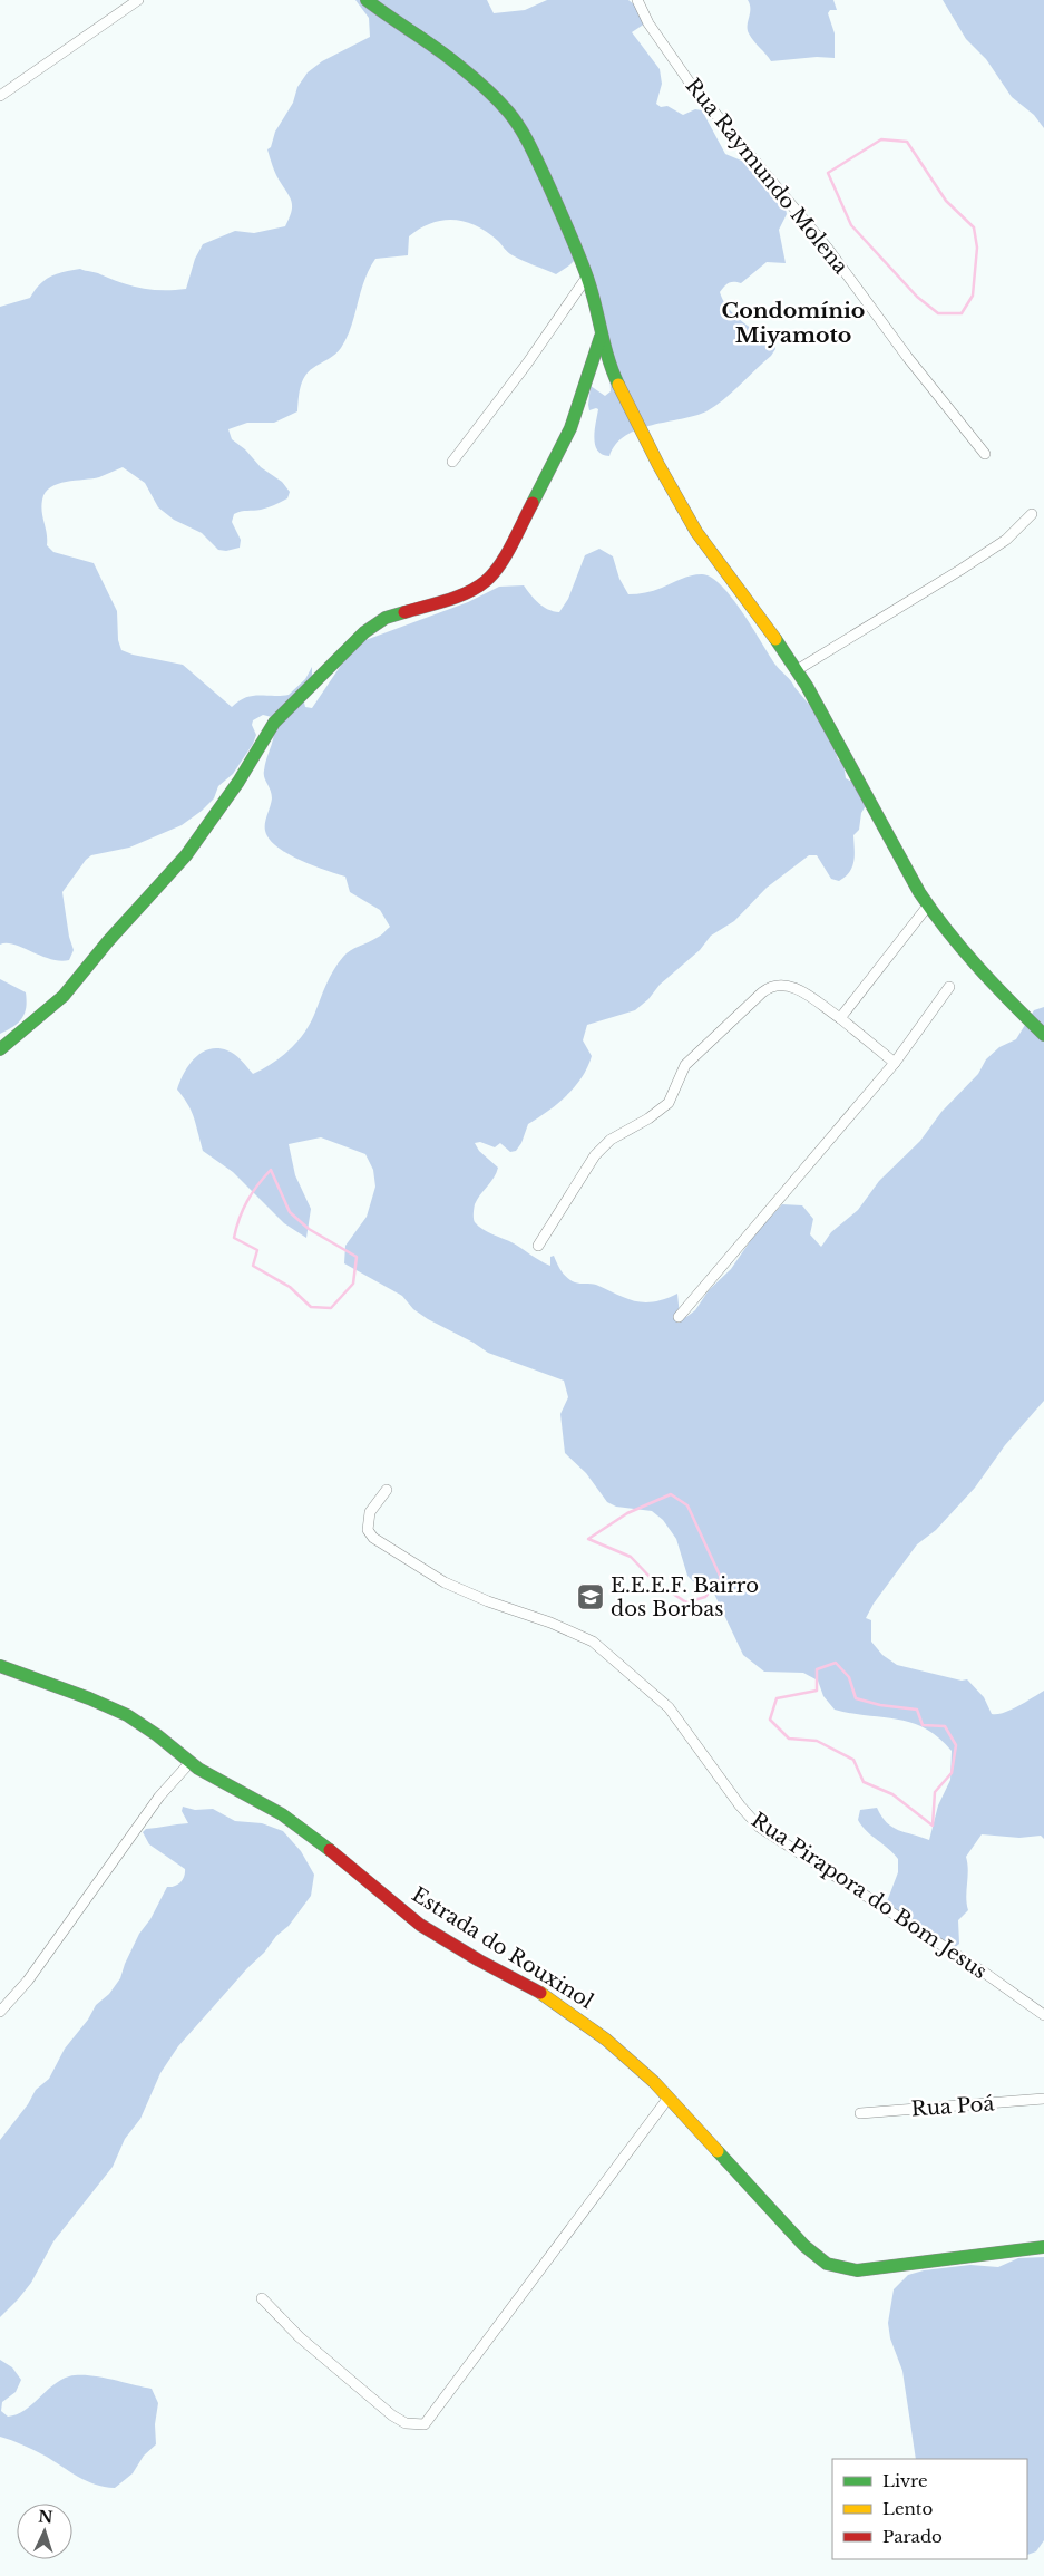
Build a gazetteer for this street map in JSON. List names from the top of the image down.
{
  "streets": {
    "street": [
      "Rua Raymundo Molena",
      "Rua Pirapora do Bom Jesus",
      "Estrada do Rouxinol",
      "Rua Poá"
    ]
  },
  "districts": ["Condomínio Miyamoto"],
  "places": {
    "school or university": ["E.E.E.F. Bairro dos Borbas"]
  },
  "legend": ["Livre", "Lento", "Parado"],
  "north": "top"
}
